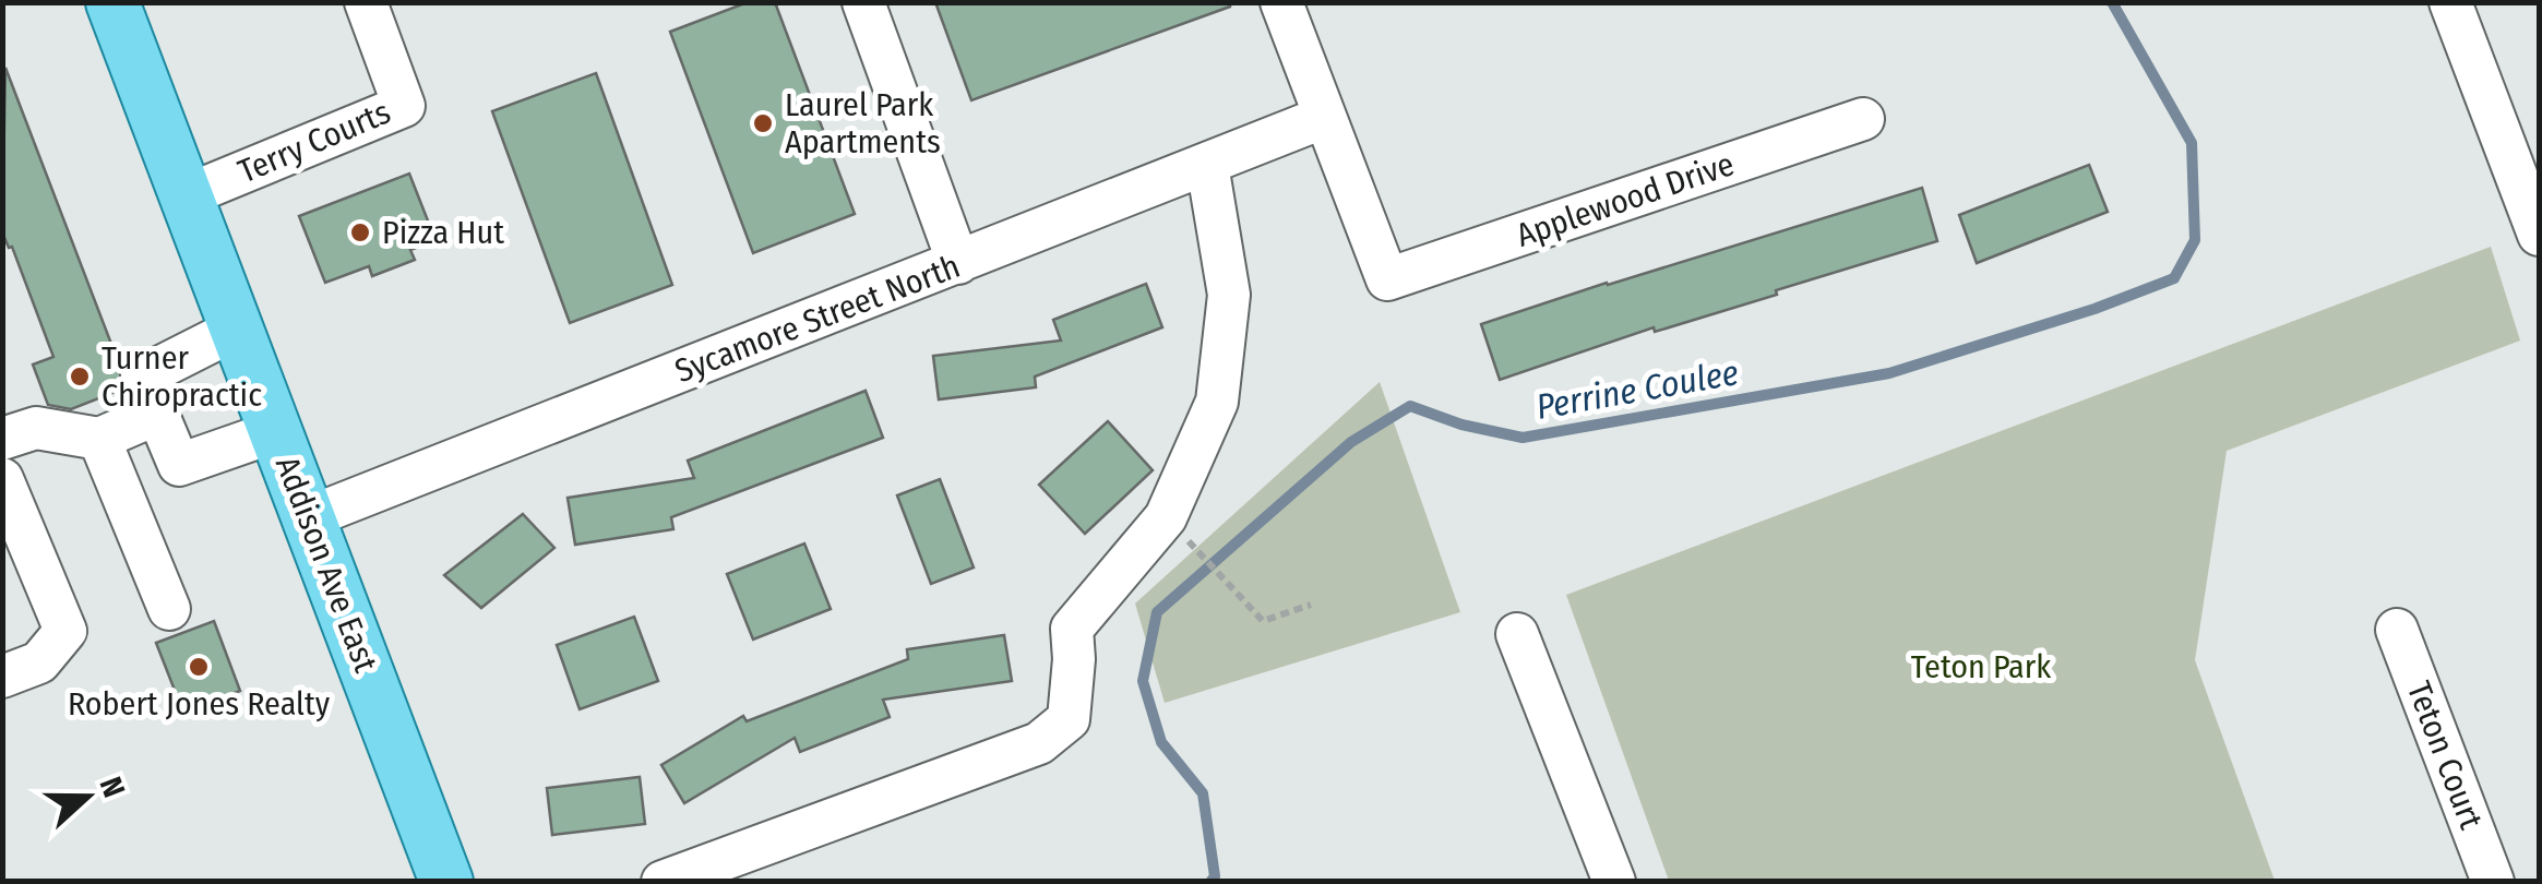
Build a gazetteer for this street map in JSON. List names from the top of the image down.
{
  "streets": {
    "main road": ["Addison Ave East"],
    "street": [
      "Terry Courts",
      "Applewood Drive",
      "Sycamore Street North",
      "Teton Court"
    ]
  },
  "crossings": [
    ["Terry Courts", "Addison Ave East"],
    ["Applewood Drive", "Sycamore Street North"],
    ["Sycamore Street North", "Addison Ave East"]
  ],
  "water": ["Perrine Coulee"],
  "parks": ["Teton Park"],
  "places": [
    "Laurel Park Apartments",
    "Pizza Hut",
    "Turner Chiropractic",
    "Robert Jones Realty"
  ],
  "north": "right"
}
